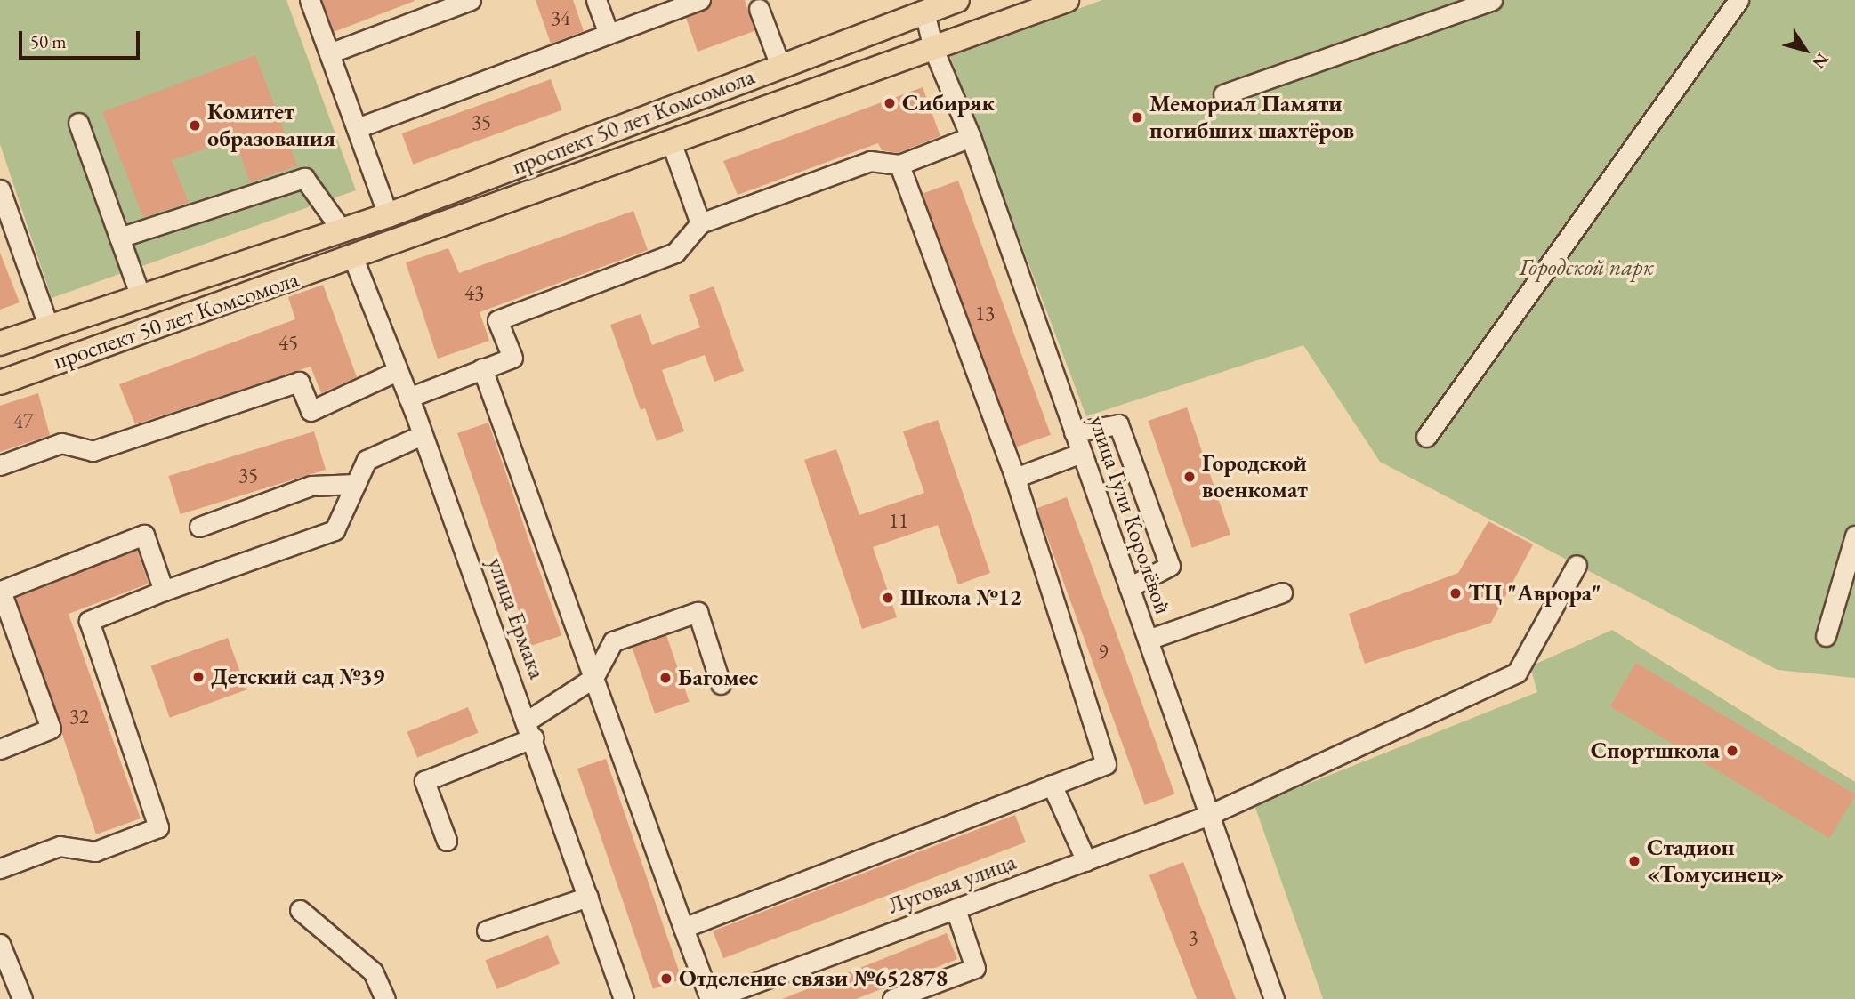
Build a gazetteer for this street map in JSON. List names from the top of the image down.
{
  "streets": {
    "main road": ["проспект 50 лет Комсомола"],
    "street": ["улица Гули Королёвой", "улица Ермака", "Луговая улица"]
  },
  "crossings": [
    ["проспект 50 лет Комсомола", "улица Гули Королёвой"],
    ["проспект 50 лет Комсомола", "улица Ермака"],
    ["улица Гули Королёвой", "Луговая улица"]
  ],
  "parks": ["Городской парк"],
  "places": [
    "Сибиряк",
    "Мемориал Памяти погибших шахтёров",
    "Комитет образования",
    "Городской военкомат",
    "ТЦ \"Аврора\"",
    "Школа №12",
    "Детский сад №39",
    "Багомес",
    "Спортшкола",
    "Стадион «Томусинец»",
    "Отделение связи №652878"
  ],
  "house_numbers": [
    "34",
    "35",
    "43",
    "13",
    "45",
    "47",
    "35",
    "11",
    "9",
    "32",
    "3"
  ],
  "scale_bar": "50 m",
  "north": "bottom right"
}
